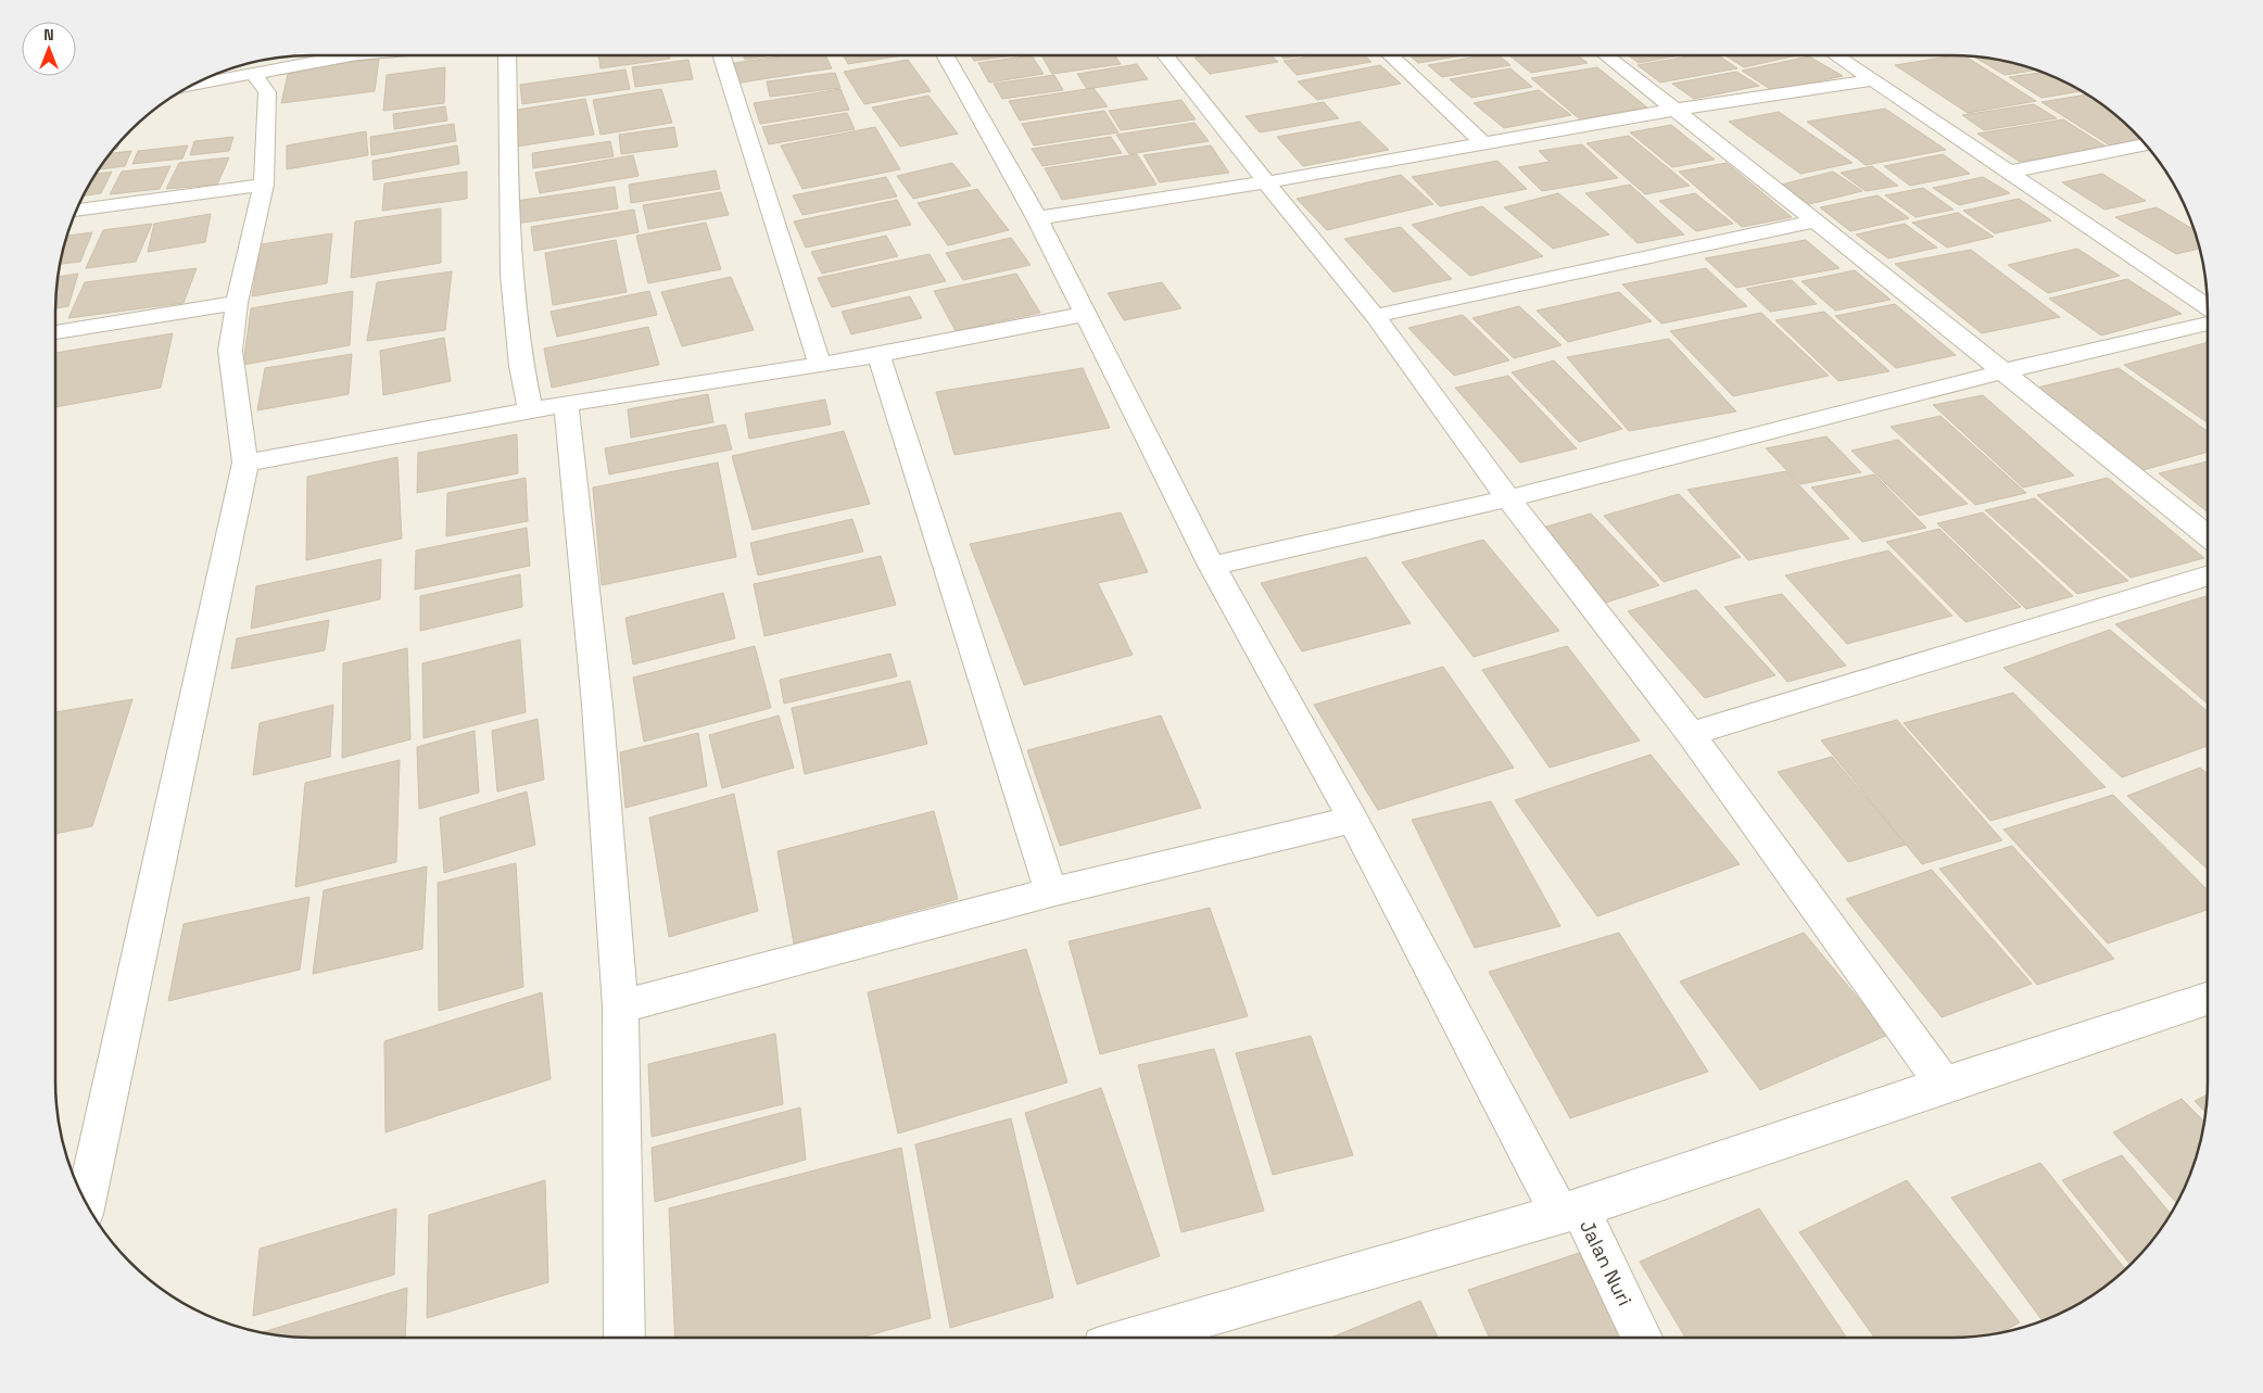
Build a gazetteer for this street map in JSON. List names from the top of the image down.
{
  "streets": {
    "street": ["Jalan Nuri"]
  },
  "north": "top"
}
